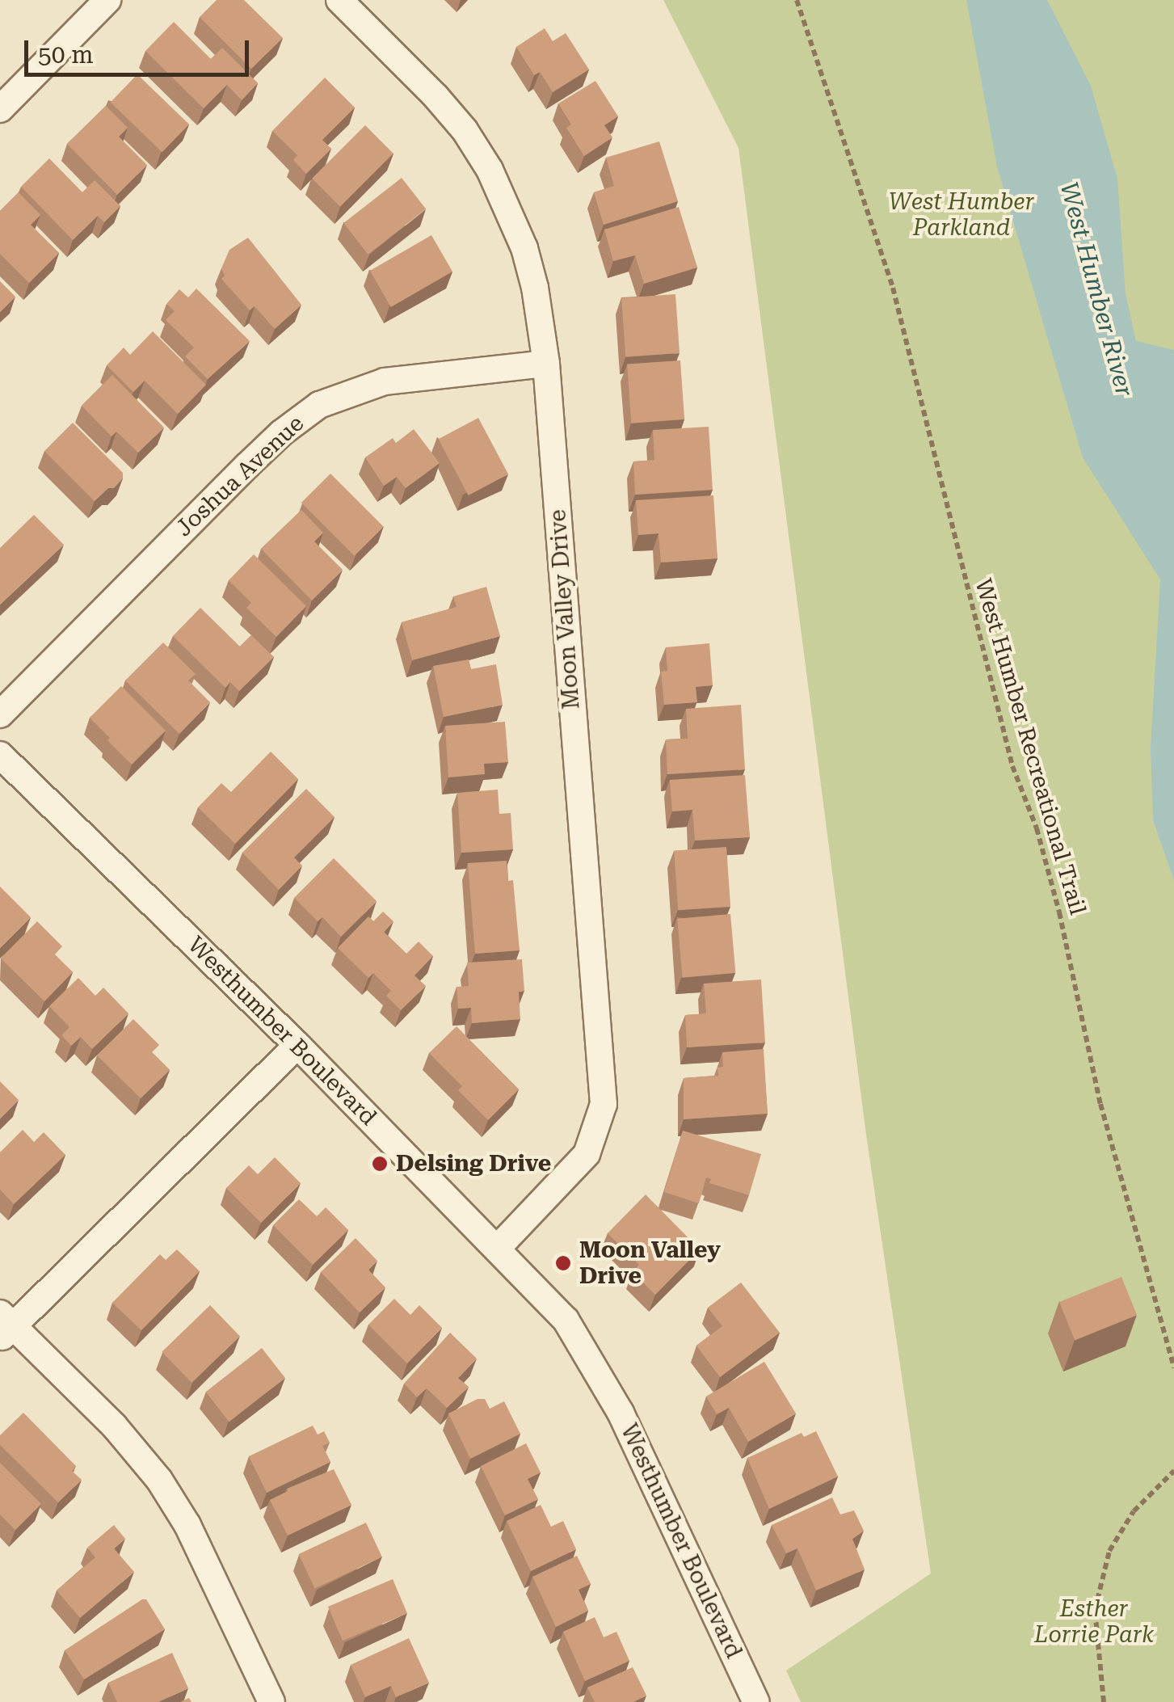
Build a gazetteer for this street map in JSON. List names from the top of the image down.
{
  "streets": {
    "street": ["Joshua Avenue", "Moon Valley Drive", "Westhumber Boulevard"],
    "path": ["West Humber Recreational Trail"]
  },
  "crossings": [
    ["Joshua Avenue", "Moon Valley Drive"],
    ["Moon Valley Drive", "Westhumber Boulevard"]
  ],
  "water": ["West Humber River"],
  "parks": ["West Humber Parkland", "Esther Lorrie Park"],
  "places": ["Delsing Drive", "Moon Valley Drive"],
  "scale_bar": "50 m"
}
